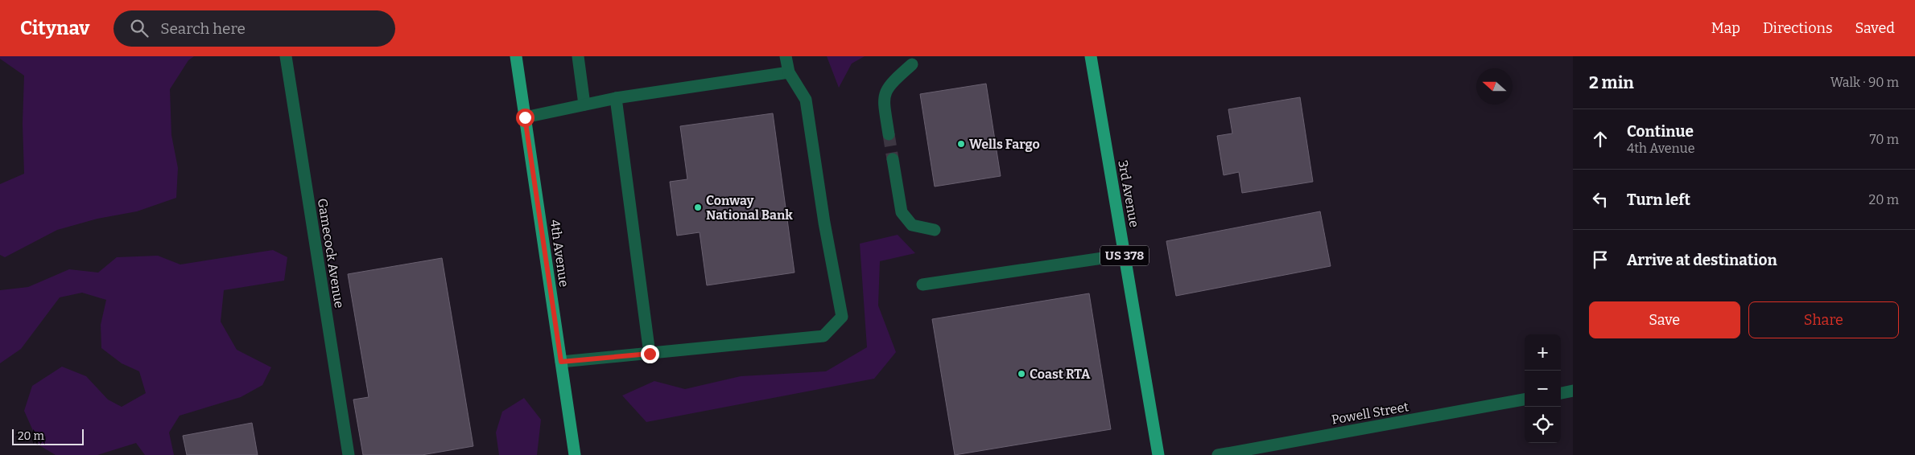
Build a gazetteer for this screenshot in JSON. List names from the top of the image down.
{
  "streets": {
    "main road": ["3rd Avenue", "4th Avenue", "US 378"],
    "street": ["Gamecock Avenue", "Powell Street"]
  },
  "places": ["Wells Fargo", "Conway National Bank", "Coast RTA"],
  "scale_bar": "20 m",
  "north": "left",
  "page": {
    "header": "Citynav",
    "search": "Search here",
    "nav": ["Map", "Directions", "Saved"],
    "heading": ["2 min", "Walk · 90 m"],
    "list": [
      ["Continue", "4th Avenue", "70 m"],
      ["Turn left", "20 m"],
      "Arrive at destination"
    ],
    "buttons": ["Save", "Share"],
    "map_buttons": ["+", "−"],
    "scale": "20 m"
  }
}
